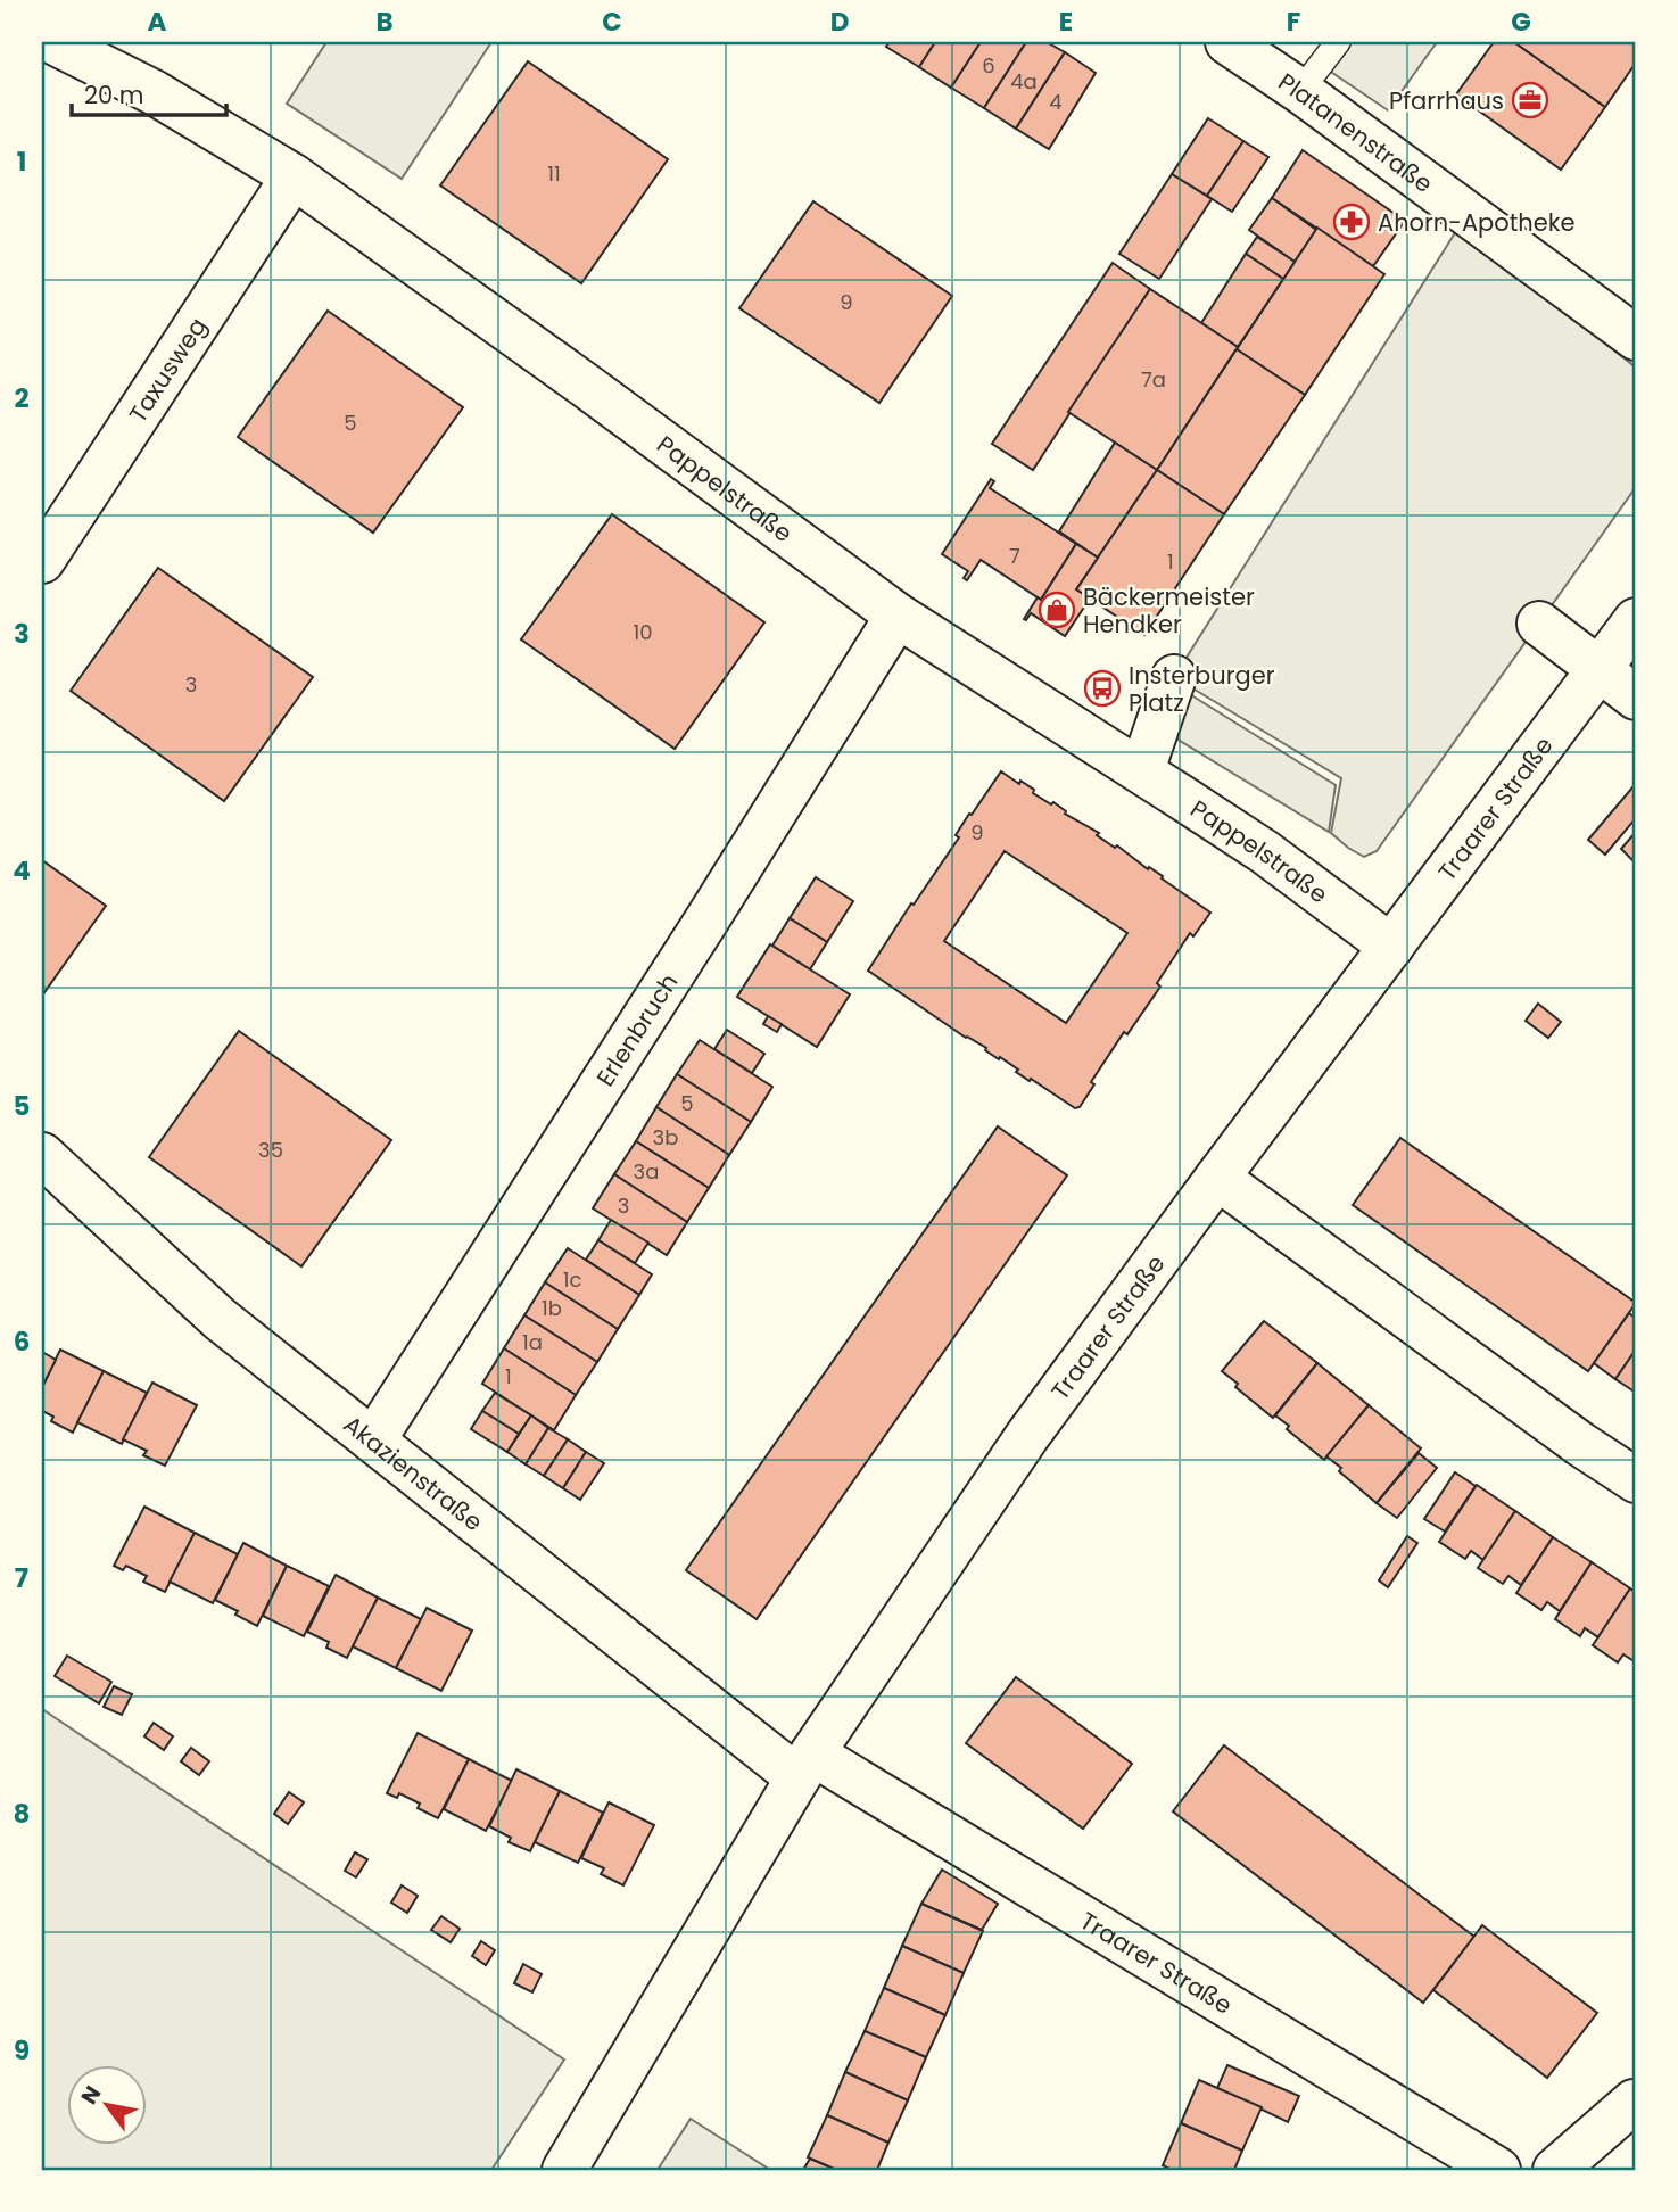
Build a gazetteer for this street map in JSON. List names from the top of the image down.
{
  "streets": {
    "street": [
      "Platanenstraße",
      "Taxusweg",
      "Pappelstraße",
      "Traarer Straße",
      "Erlenbruch",
      "Akazienstraße"
    ]
  },
  "crossings": [
    ["Taxusweg", "Pappelstraße"],
    ["Pappelstraße", "Traarer Straße"],
    ["Pappelstraße", "Erlenbruch"],
    ["Traarer Straße", "Akazienstraße"],
    ["Erlenbruch", "Akazienstraße"]
  ],
  "places": {
    "office": ["Pfarrhaus"],
    "pharmacy": ["Ahorn-Apotheke"],
    "shop": ["Bäckermeister Hendker"],
    "bus stop": ["Insterburger Platz"]
  },
  "house_numbers": [
    "6",
    "4a",
    "4",
    "11",
    "9",
    "7a",
    "5",
    "7",
    "1",
    "10",
    "3",
    "9",
    "5",
    "3b",
    "35",
    "3a",
    "3",
    "1c",
    "1b",
    "1a",
    "1"
  ],
  "scale_bar": "20 m",
  "north": "top left",
  "grid": {
    "columns": [
      "A",
      "B",
      "C",
      "D",
      "E",
      "F",
      "G"
    ],
    "rows": [
      "1",
      "2",
      "3",
      "4",
      "5",
      "6",
      "7",
      "8",
      "9"
    ]
  }
}
